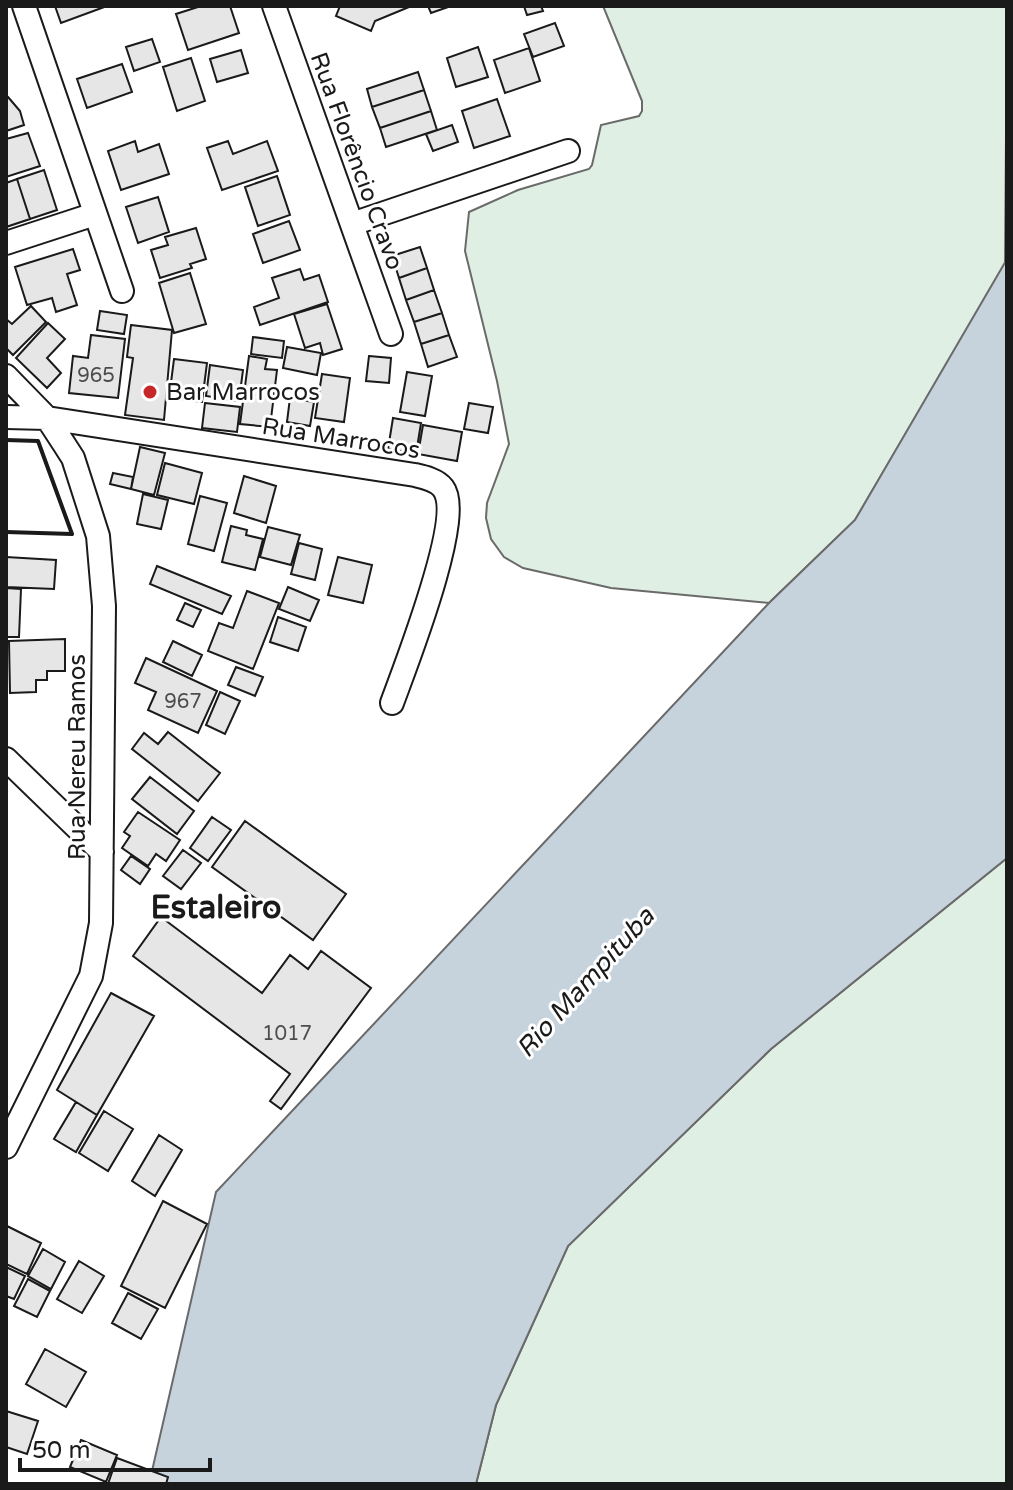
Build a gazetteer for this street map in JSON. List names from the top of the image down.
{
  "streets": {
    "street": ["Rua Florêncio Cravo", "Rua Marrocos", "Rua Nereu Ramos"]
  },
  "crossings": [
    ["Rua Marrocos", "Rua Nereu Ramos"]
  ],
  "districts": ["Estaleiro"],
  "water": ["Rio Mampituba"],
  "places": ["Bar Marrocos"],
  "house_numbers": ["965", "967", "1017"],
  "scale_bar": "50 m"
}
